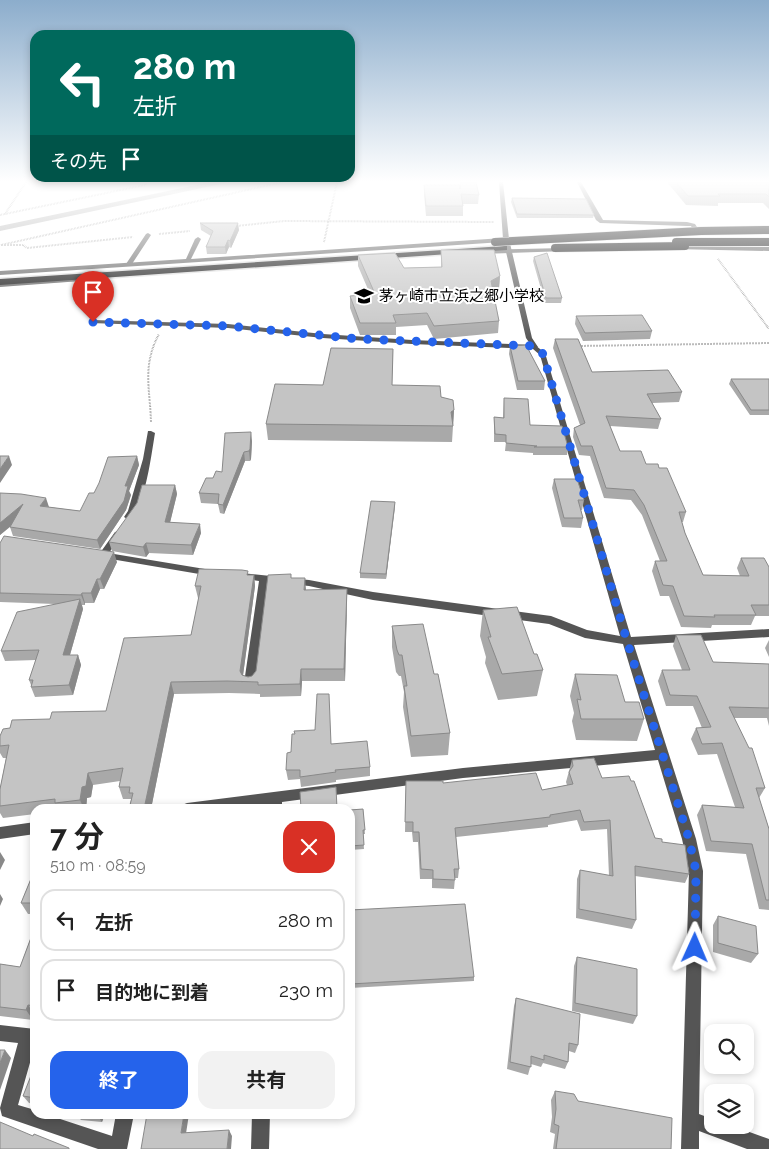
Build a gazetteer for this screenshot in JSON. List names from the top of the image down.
{
  "places": {
    "school or university": ["茅ヶ崎市立浜之郷小学校"]
  },
  "page": {
    "turn": ["280 m", "左折"],
    "then": "その先",
    "heading": ["7 分", "510 m · 08:59"],
    "list": [
      {
        "name": "左折",
        "value": "280 m"
      },
      {
        "name": "目的地に到着",
        "value": "230 m"
      }
    ],
    "buttons": ["終了", "共有"]
  }
}
